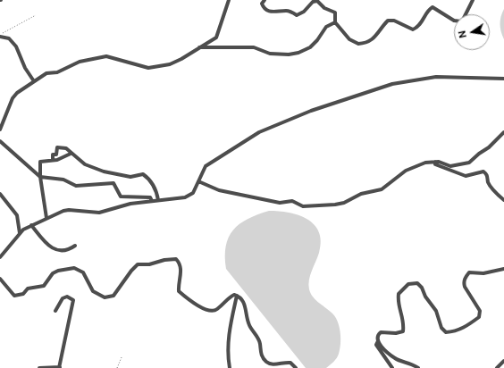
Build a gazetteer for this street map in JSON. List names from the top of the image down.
{
  "north": "left"
}
